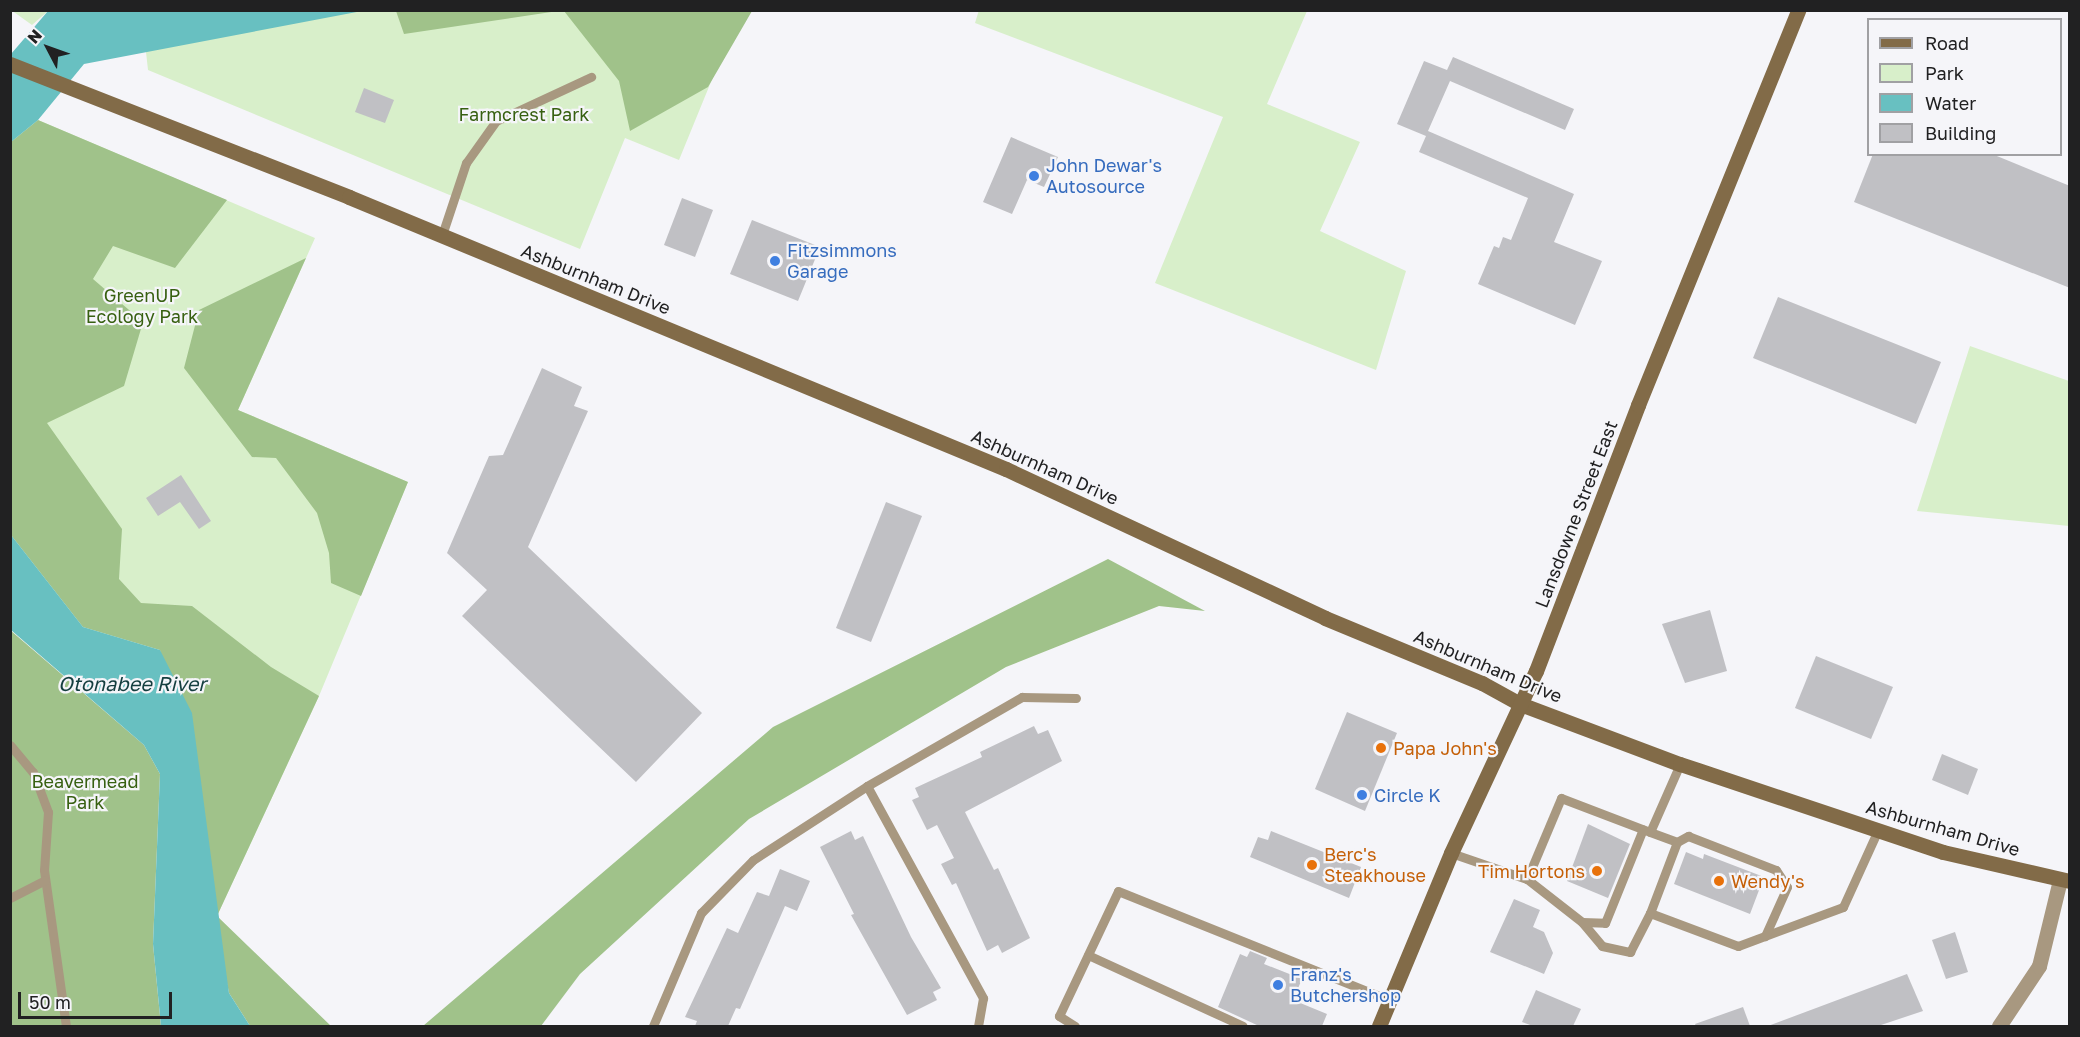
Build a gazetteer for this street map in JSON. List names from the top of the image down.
{
  "streets": {
    "main road": ["Ashburnham Drive", "Lansdowne Street East"]
  },
  "crossings": [
    ["Ashburnham Drive", "Lansdowne Street East"]
  ],
  "water": ["Otonabee River"],
  "parks": ["Farmcrest Park", "GreenUP Ecology Park", "Beavermead Park"],
  "places": [
    "John Dewar's Autosource",
    "Fitzsimmons Garage",
    "Papa John's",
    "Circle K",
    "Berc's Steakhouse",
    "Tim Hortons",
    "Wendy's",
    "Franz's Butchershop"
  ],
  "legend": [
    "Road",
    "Park",
    "Water",
    "Building"
  ],
  "scale_bar": "50 m",
  "north": "top left"
}
